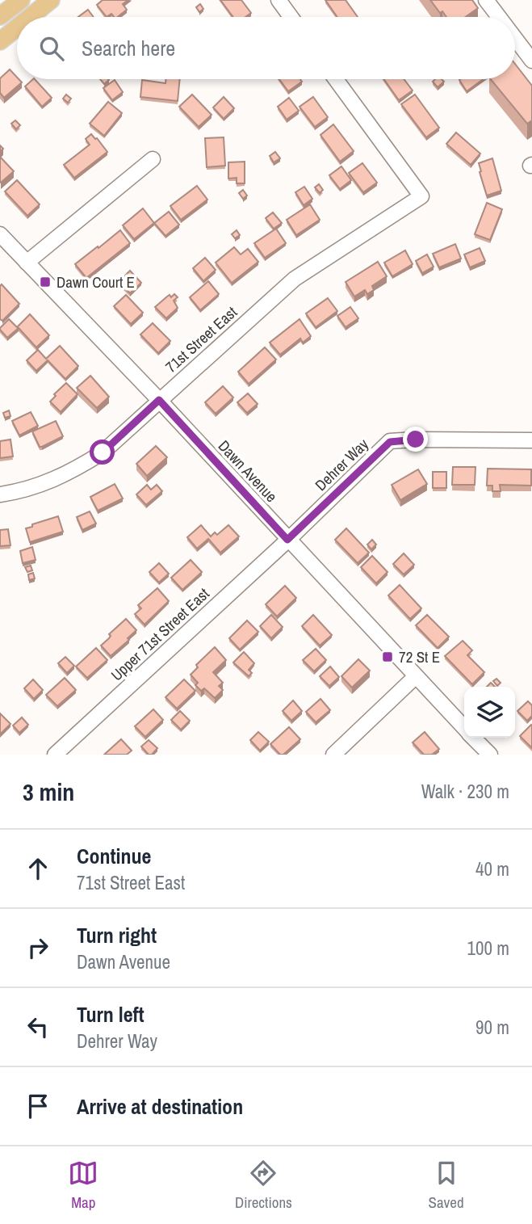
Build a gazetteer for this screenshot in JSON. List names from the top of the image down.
{
  "streets": {
    "street": [
      "71st Street East",
      "Dehrer Way",
      "Dawn Avenue",
      "Upper 71st Street East"
    ]
  },
  "crossings": [
    ["71st Street East", "Dawn Avenue"],
    ["Dehrer Way", "Dawn Avenue"],
    ["Dehrer Way", "Upper 71st Street East"],
    ["Dawn Avenue", "Upper 71st Street East"]
  ],
  "places": {
    "transit": ["Dawn Court E", "72 St E"]
  },
  "page": {
    "search": "Search here",
    "heading": ["3 min", "Walk · 230 m"],
    "list": [
      ["Continue", "71st Street East", "40 m"],
      ["Turn right", "Dawn Avenue", "100 m"],
      ["Turn left", "Dehrer Way", "90 m"],
      "Arrive at destination"
    ],
    "nav": ["Map", "Directions", "Saved"]
  }
}
